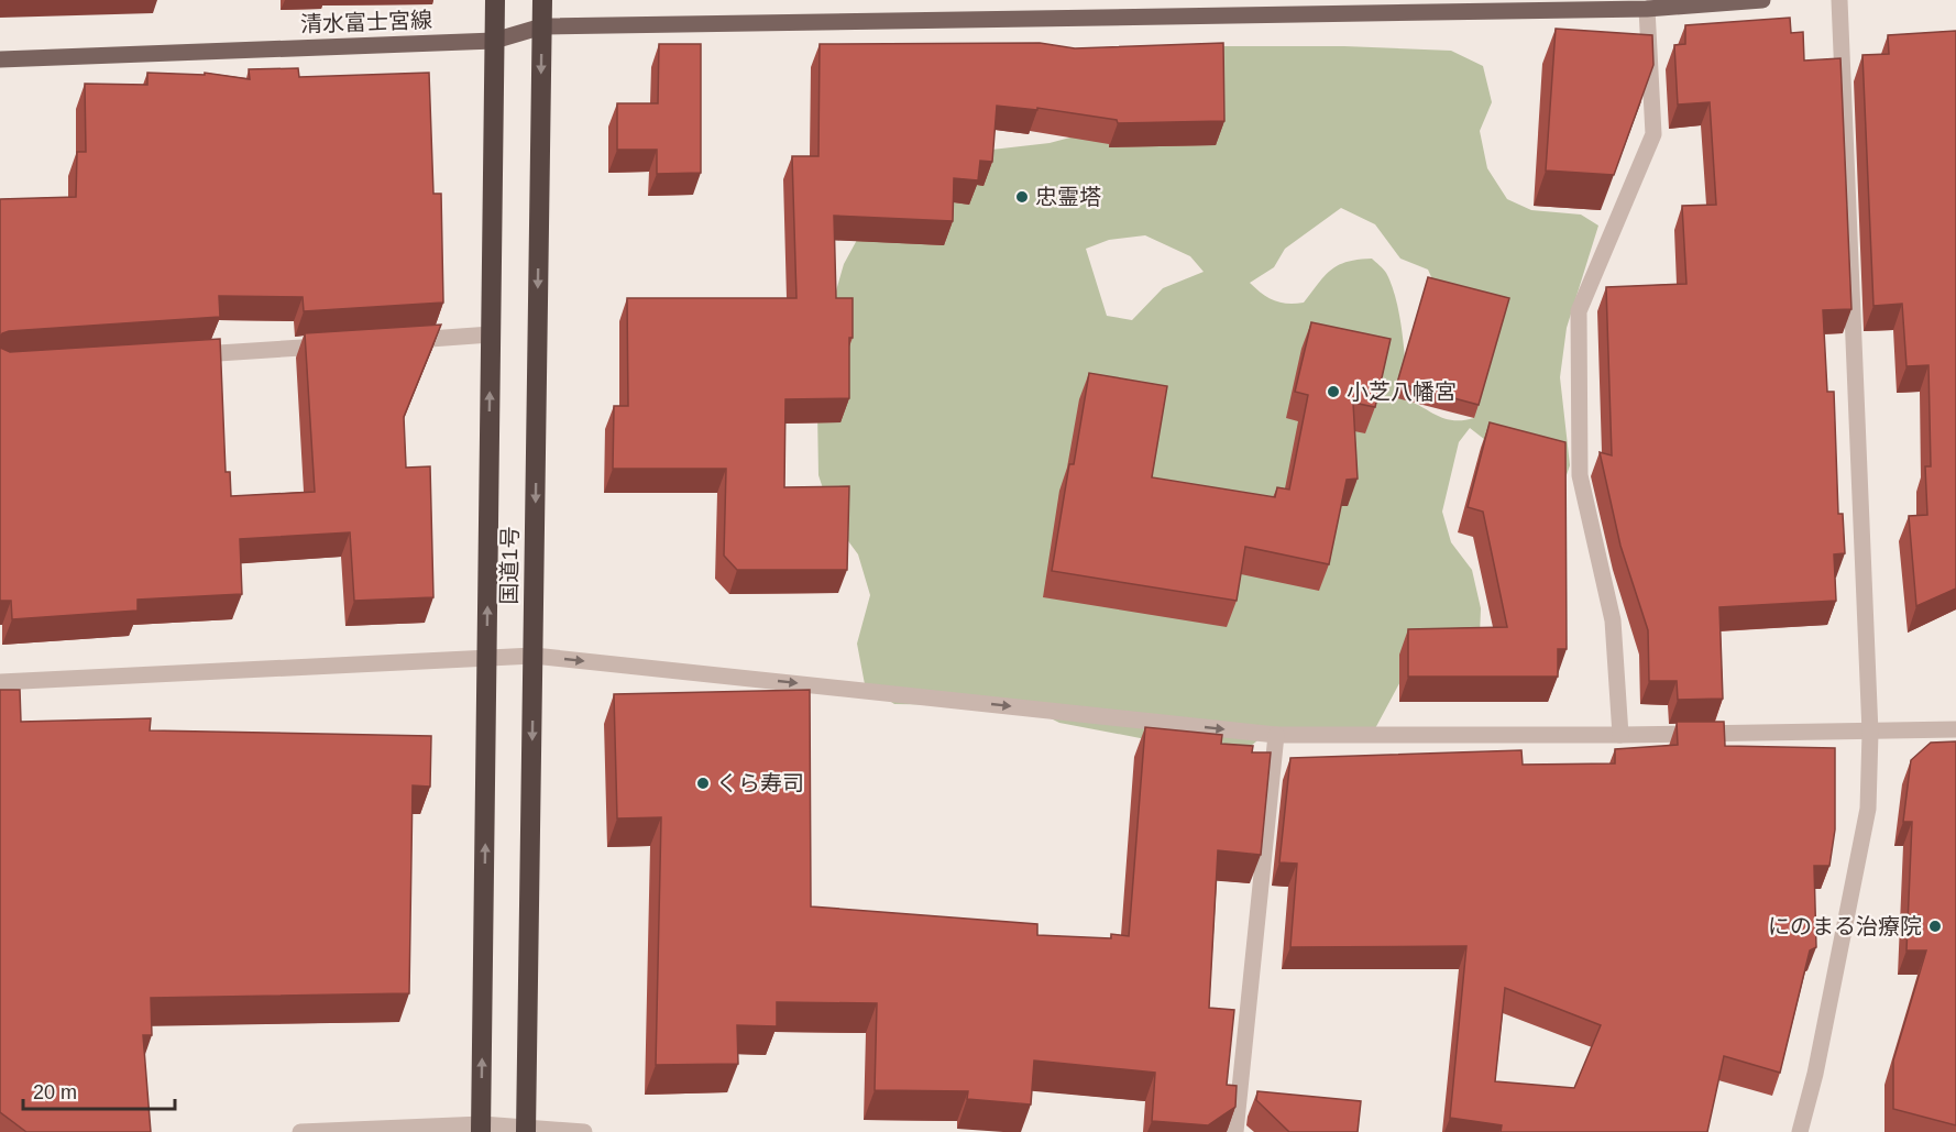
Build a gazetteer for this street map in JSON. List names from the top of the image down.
{
  "streets": {
    "highway": ["国道1号"],
    "main road": ["清水富士宮線"]
  },
  "crossings": [
    ["清水富士宮線", "国道1号"]
  ],
  "places": [
    "忠霊塔",
    "小芝八幡宮",
    "くら寿司",
    "にのまる治療院"
  ],
  "scale_bar": "20 m"
}
